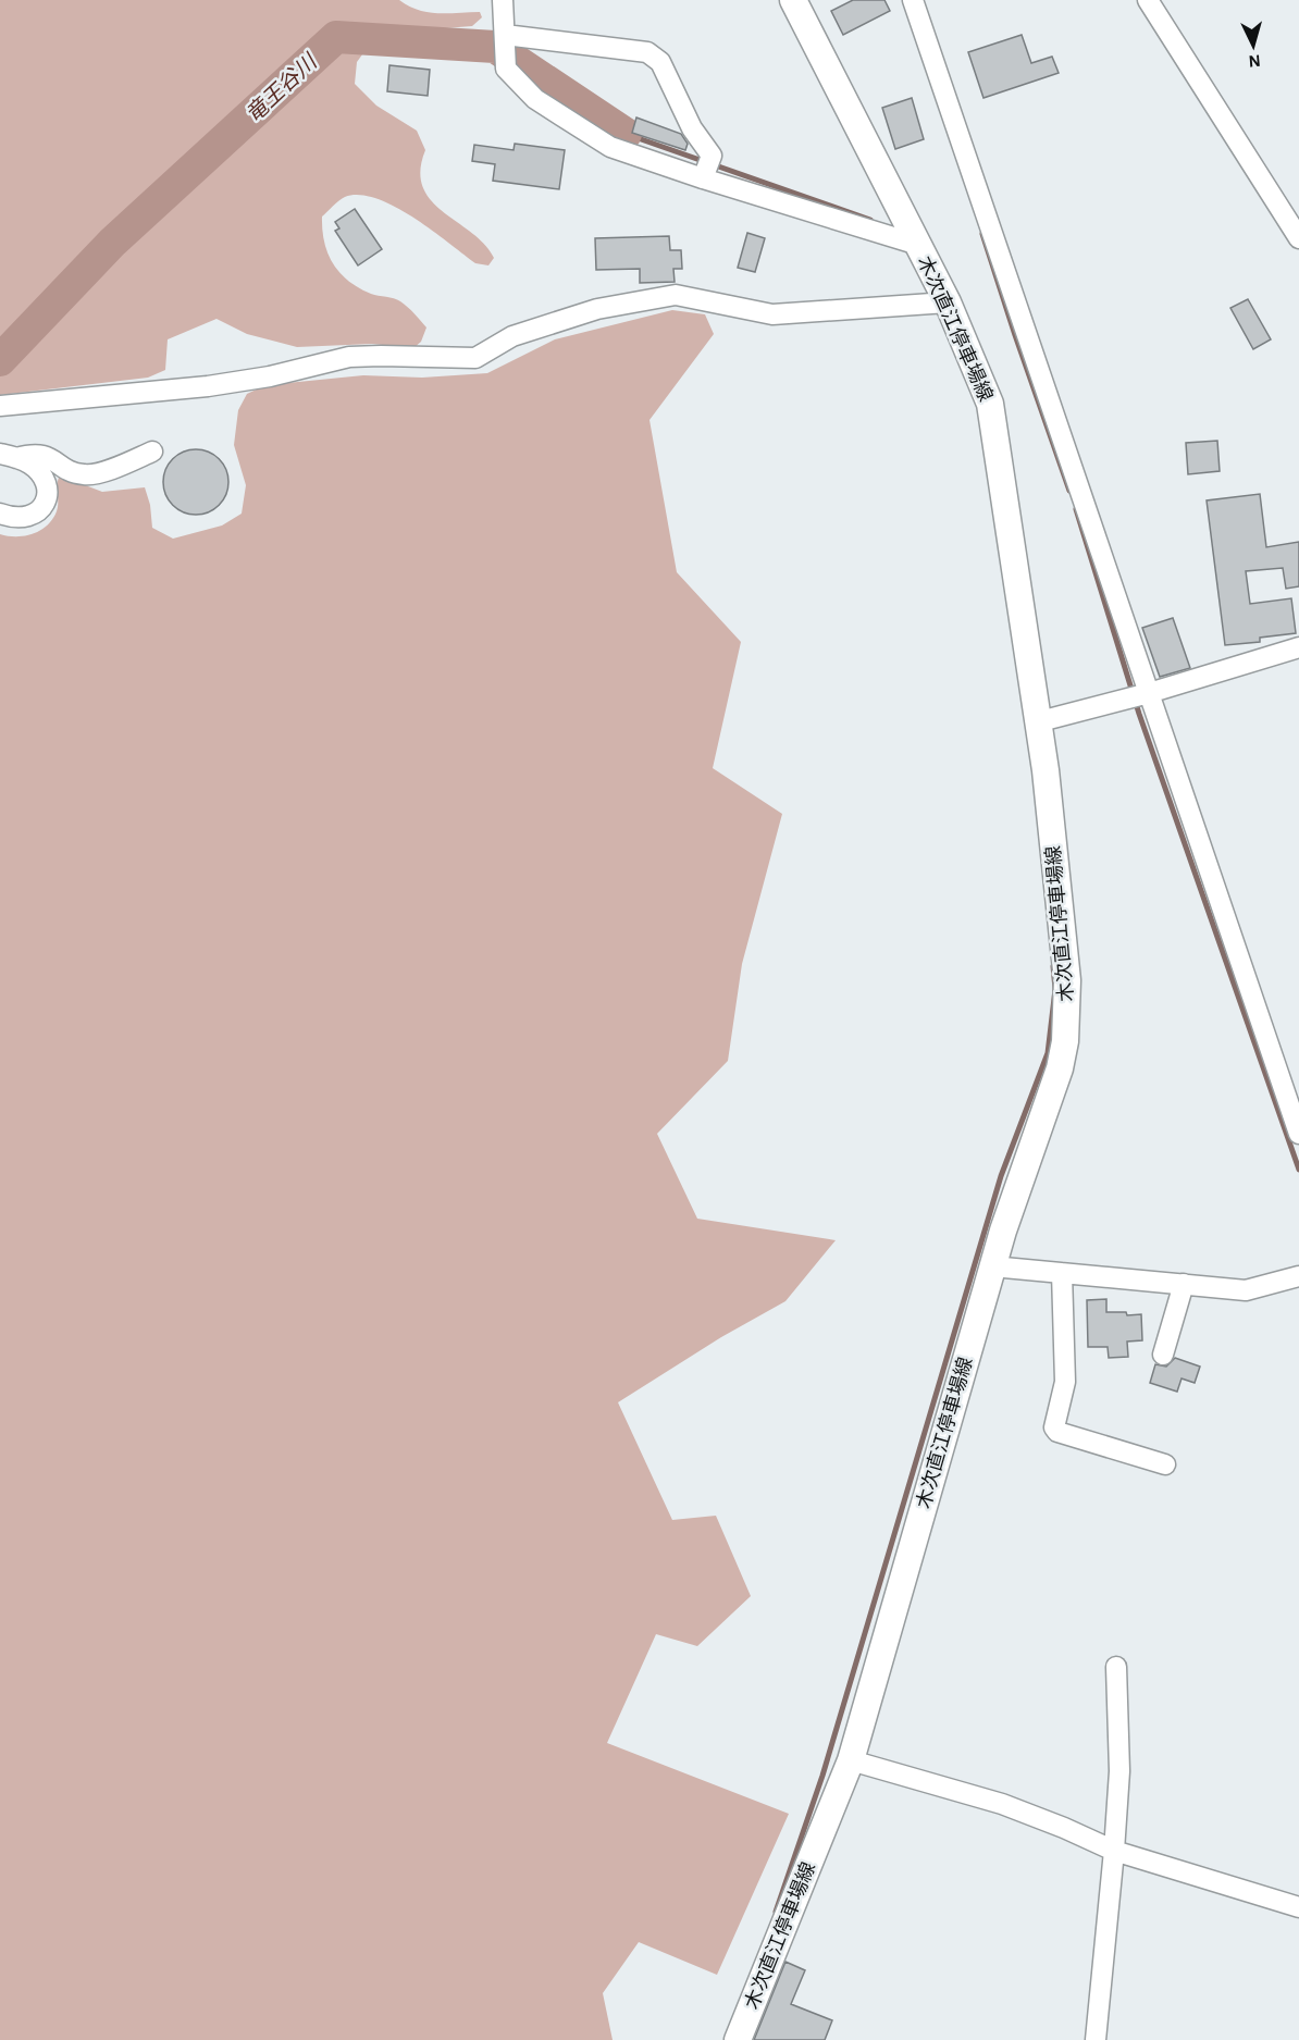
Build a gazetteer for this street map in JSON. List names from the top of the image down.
{
  "streets": {
    "main road": ["木次直江停車場線"]
  },
  "water": ["竜王谷川"],
  "north": "bottom"
}
